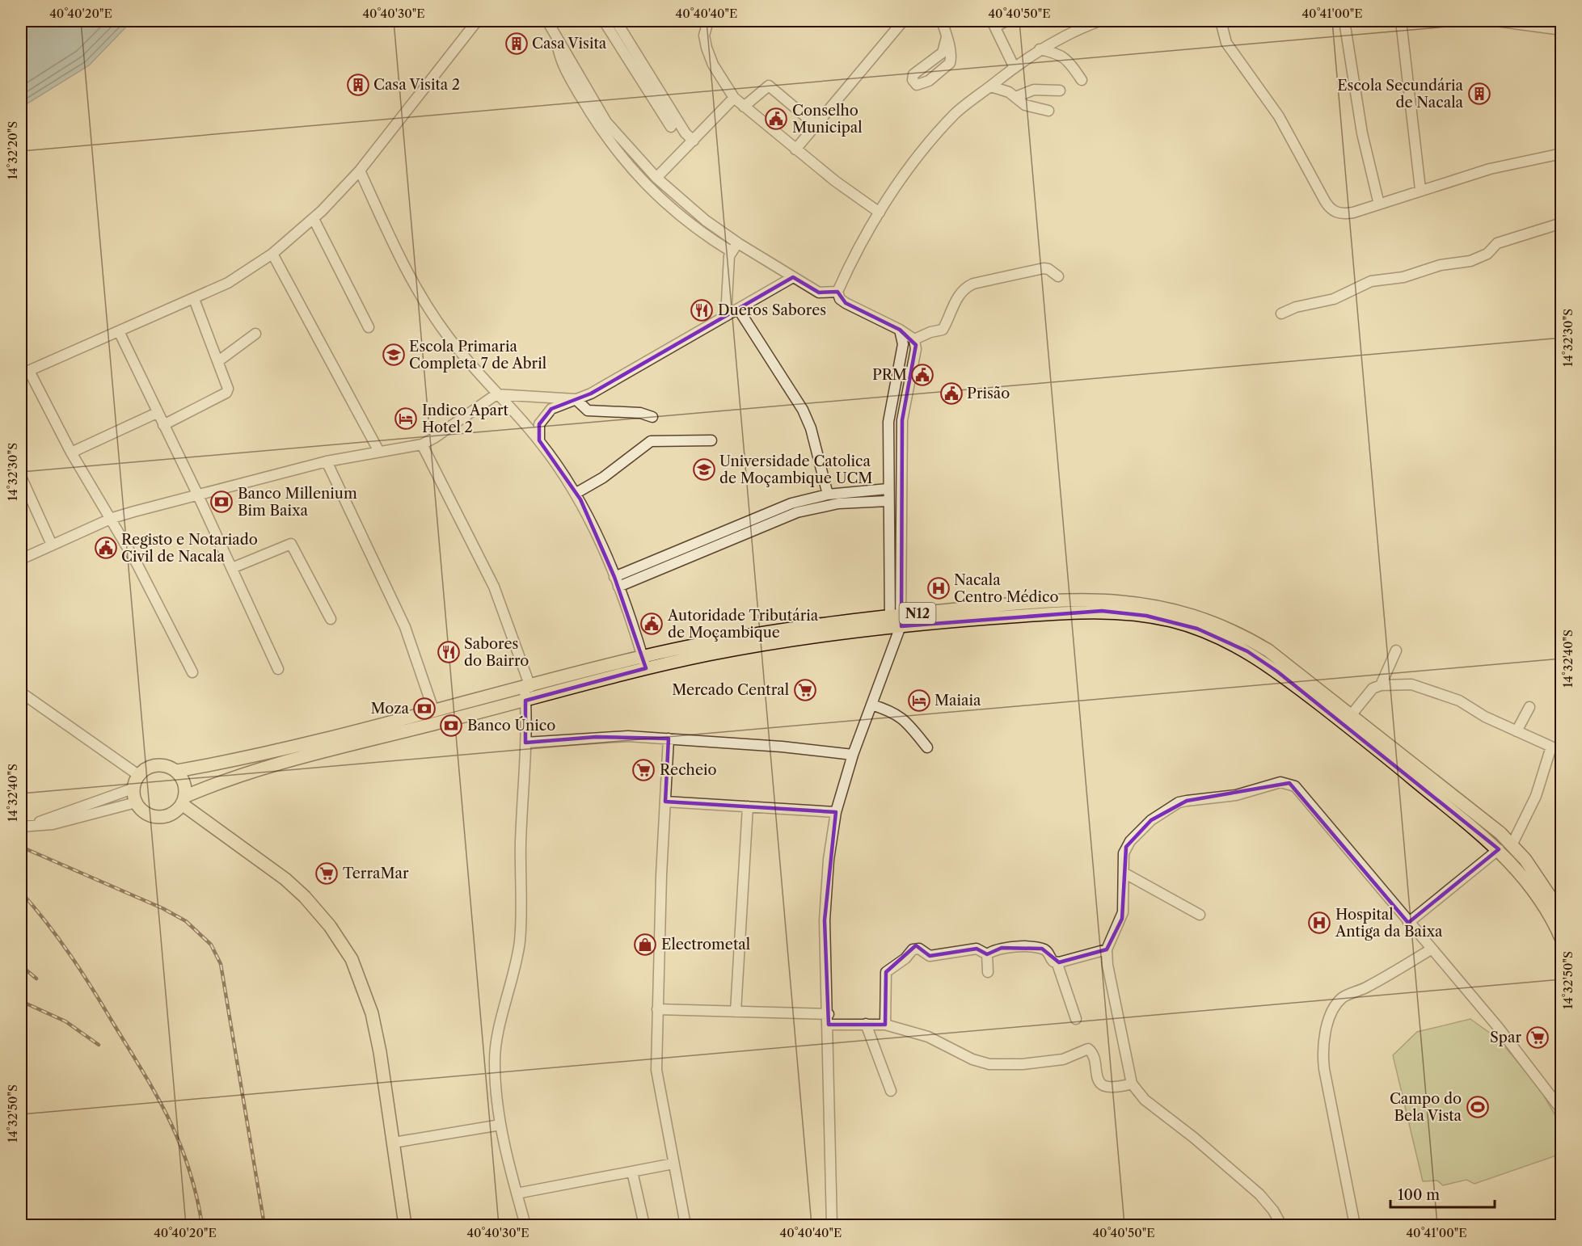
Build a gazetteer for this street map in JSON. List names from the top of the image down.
{
  "streets": {
    "main road": ["N12"]
  },
  "places": {
    "building": ["Casa Visita", "Casa Visita 2", "Escola Secundária de Nacala"],
    "public building": [
      "Conselho Municipal",
      "PRM",
      "Prisão",
      "Registo e Notariado Civil de Nacala",
      "Autoridade Tributária de Moçambique"
    ],
    "restaurant": ["Dueros Sabores", "Sabores do Bairro"],
    "school or university": ["Escola Primaria Completa 7 de Abril", "Universidade Catolica de Moçambique UCM"],
    "hotel": ["Indico Apart Hotel 2", "Maiaia"],
    "bank": ["Banco Millenium Bim Baixa", "Moza", "Banco Único"],
    "hospital": ["Nacala Centro Médico", "Hospital Antiga da Baixa"],
    "supermarket": [
      "Mercado Central",
      "Recheio",
      "TerraMar",
      "Spar"
    ],
    "shop": ["Electrometal"],
    "sports": ["Campo do Bela Vista"]
  },
  "scale_bar": "100 m",
  "coordinates": [
    "40°40'20\"E",
    "40°40'30\"E",
    "40°40'40\"E",
    "40°40'50\"E",
    "40°41'00\"E",
    "14°32'20\"S",
    "14°32'30\"S",
    "14°32'40\"S",
    "14°32'50\"S"
  ]
}
